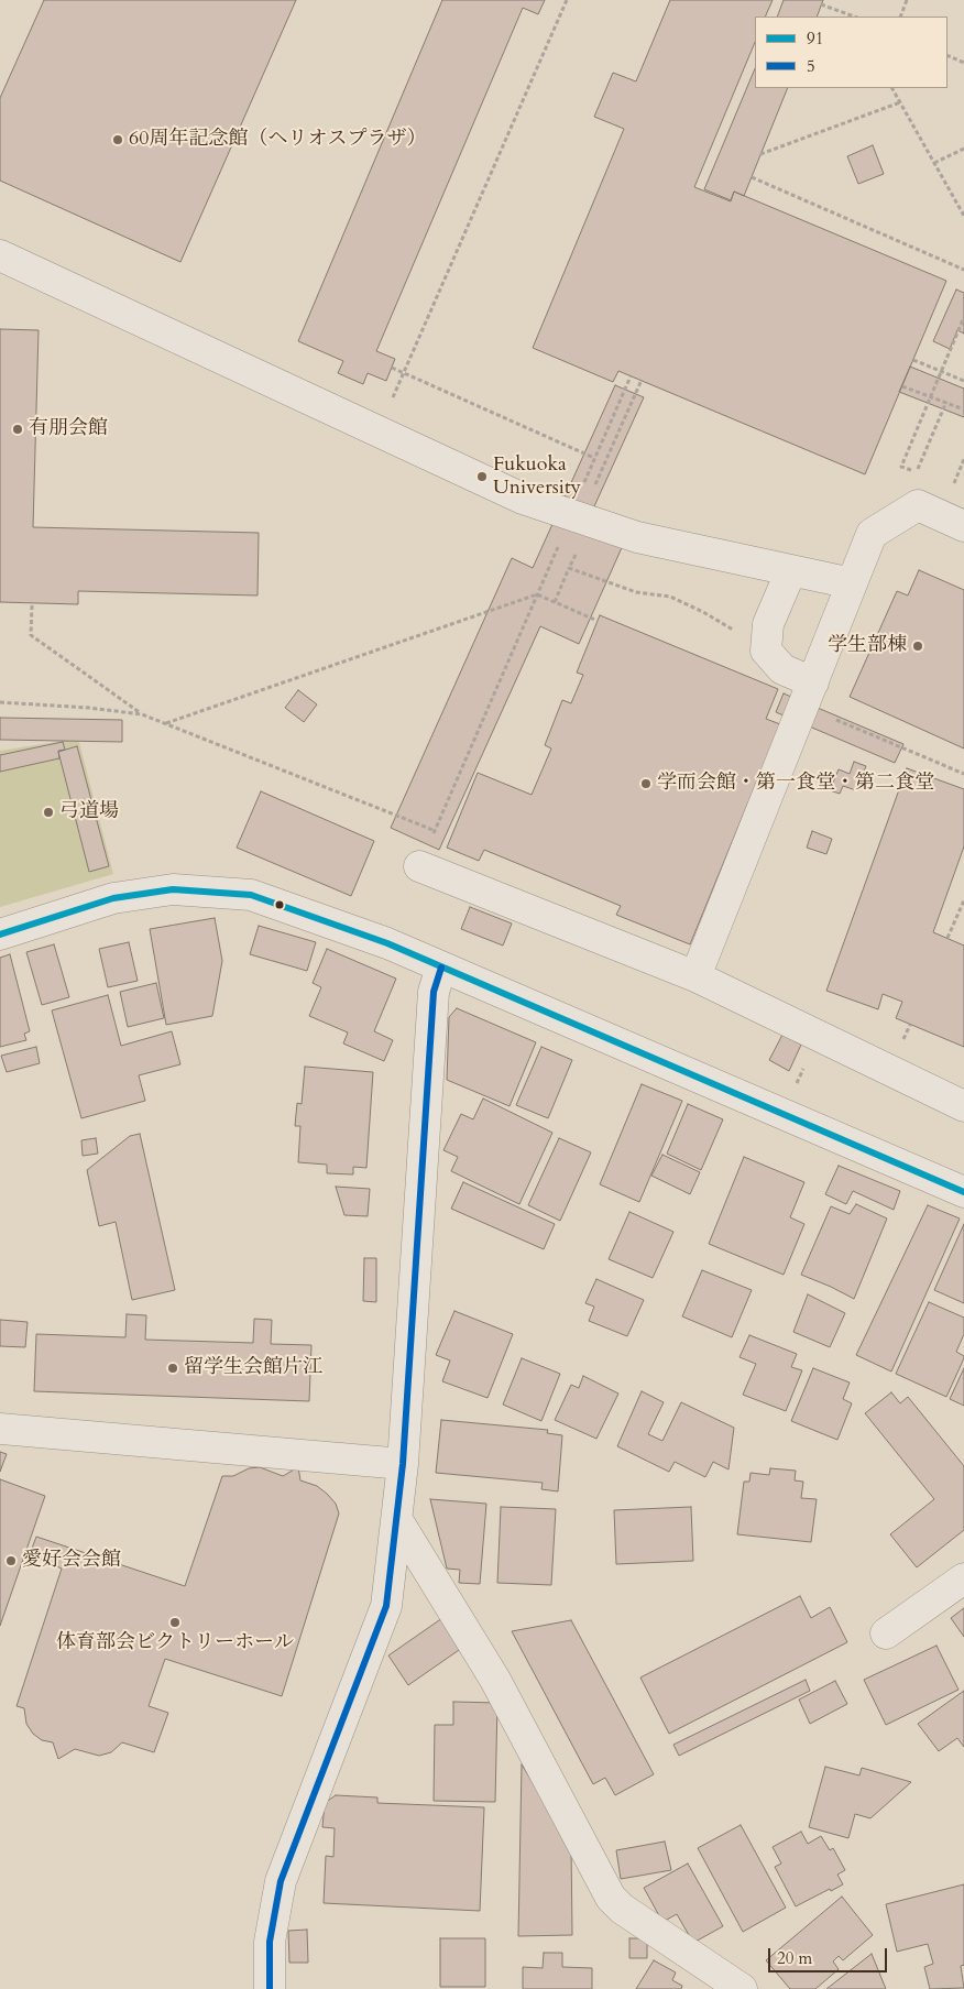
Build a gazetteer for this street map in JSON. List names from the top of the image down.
{
  "places": [
    "60周年記念館（ヘリオスプラザ）",
    "有朋会館",
    "Fukuoka University",
    "学生部棟",
    "学而会館・第一食堂・第二食堂",
    "弓道場",
    "留学生会館片江",
    "愛好会会館",
    "体育部会ビクトリーホール"
  ],
  "lines": ["transit line 91", "transit line 5"],
  "legend": ["91", "5"],
  "scale_bar": "20 m"
}
